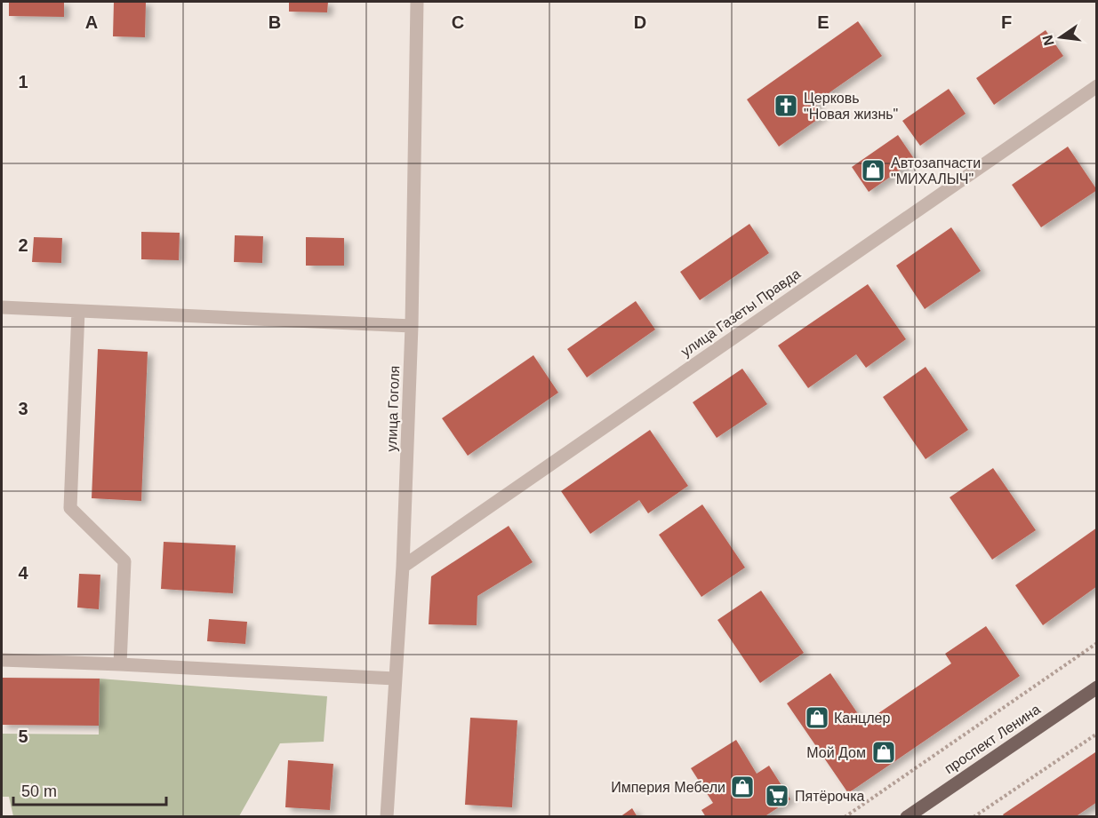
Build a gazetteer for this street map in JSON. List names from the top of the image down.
{
  "streets": {
    "main road": ["проспект Ленина"],
    "street": ["улица Газеты Правда", "улица Гоголя"]
  },
  "crossings": [
    ["улица Газеты Правда", "улица Гоголя"]
  ],
  "places": {
    "church": ["Церковь \"Новая жизнь\""],
    "shop": [
      "Автозапчасти \"МИХАЛЫЧ\"",
      "Канцлер",
      "Мой Дом",
      "Империя Мебели"
    ],
    "supermarket": ["Пятёрочка"]
  },
  "scale_bar": "50 m",
  "north": "left",
  "grid": {
    "columns": [
      "A",
      "B",
      "C",
      "D",
      "E",
      "F"
    ],
    "rows": [
      "1",
      "2",
      "3",
      "4",
      "5"
    ]
  }
}
